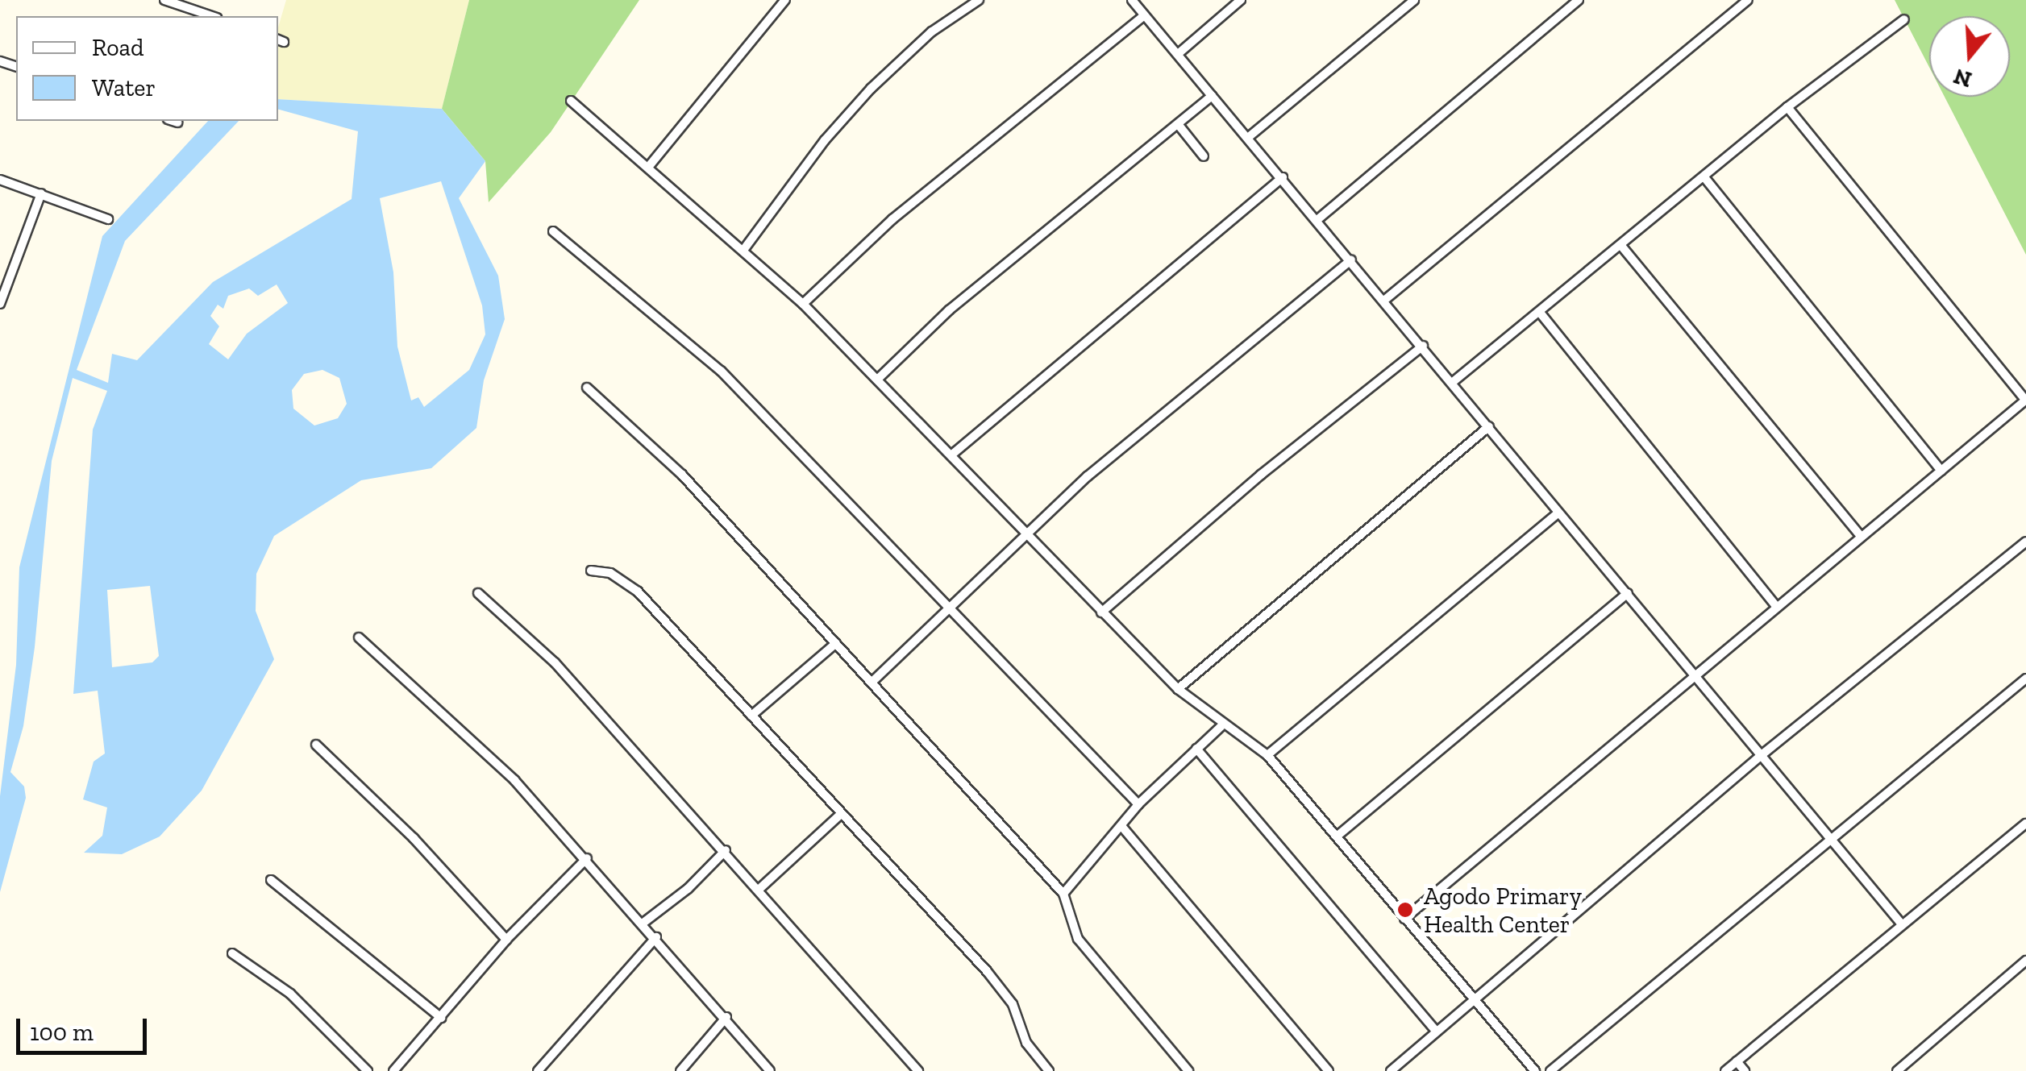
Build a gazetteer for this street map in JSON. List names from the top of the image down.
{
  "places": ["Agodo Primary Health Center"],
  "legend": ["Road", "Water"],
  "scale_bar": "100 m",
  "north": "bottom"
}
